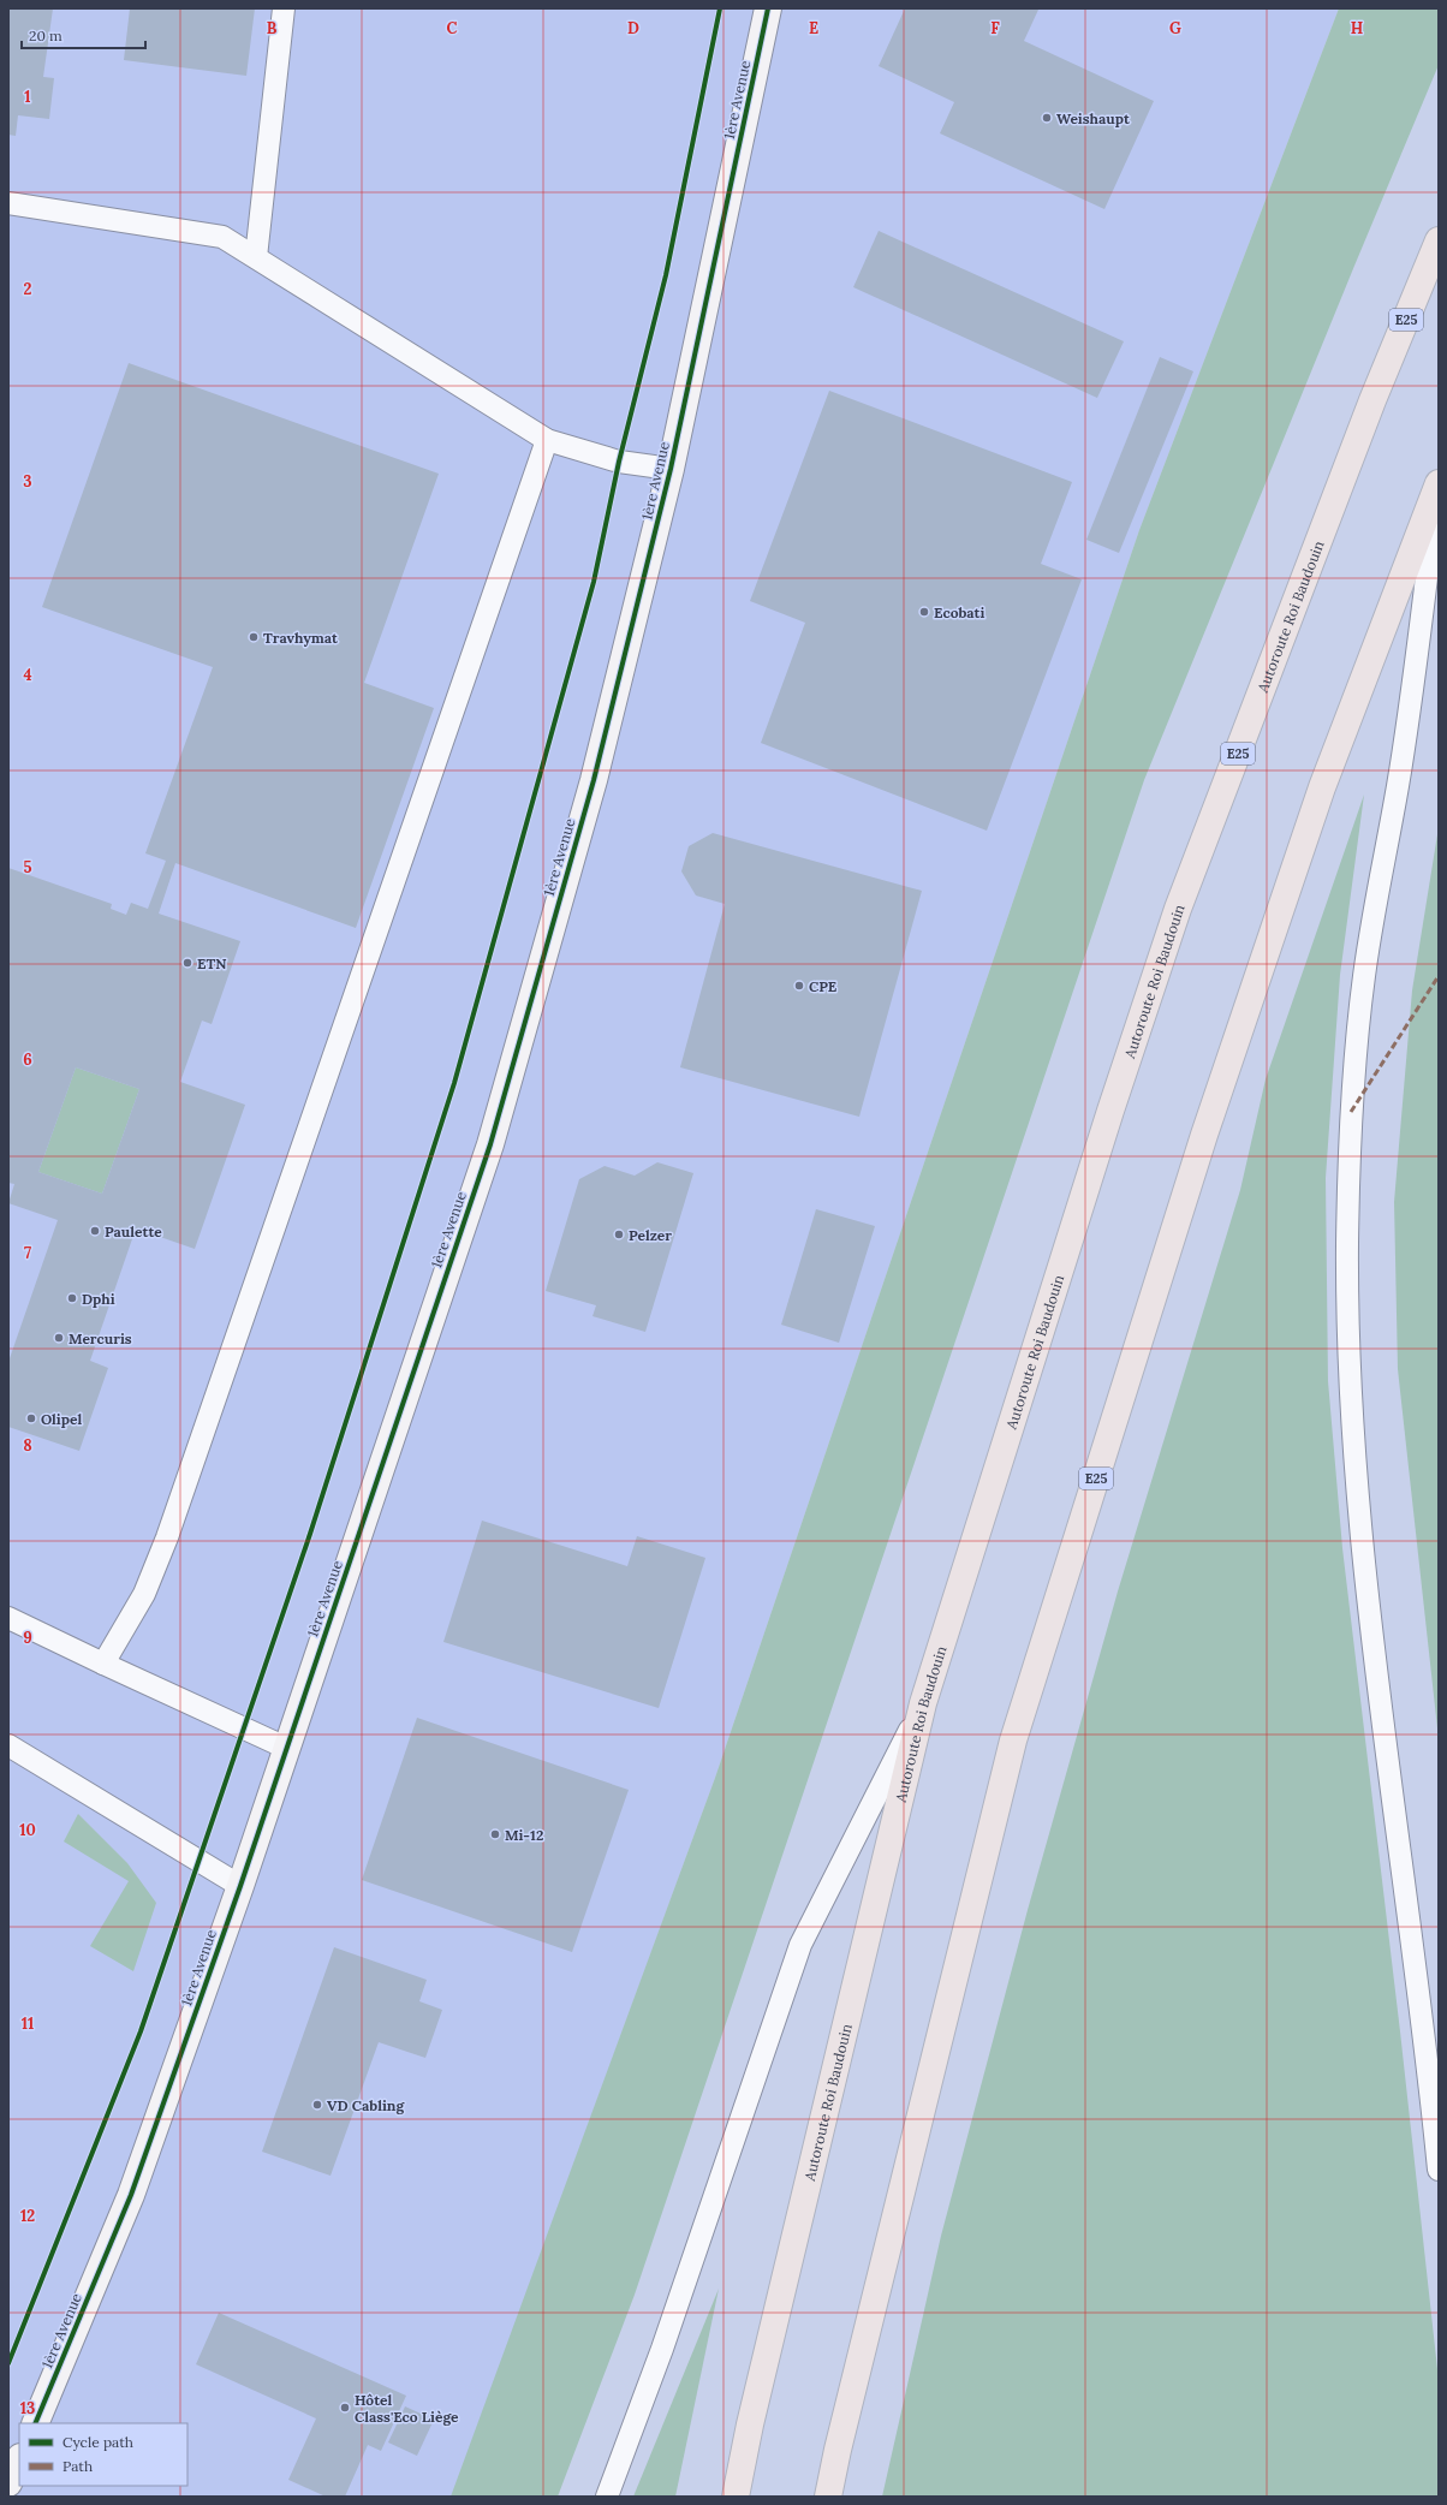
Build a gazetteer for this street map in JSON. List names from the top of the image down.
{
  "streets": {
    "highway": ["E25", "Autoroute Roi Baudouin"],
    "street": ["1ère Avenue"]
  },
  "places": [
    "Weishaupt",
    "Ecobati",
    "Travhymat",
    "ETN",
    "CPE",
    "Paulette",
    "Pelzer",
    "Dphi",
    "Mercuris",
    "Olipel",
    "Mi-12",
    "VD Cabling",
    "Hôtel Class'Eco Liège"
  ],
  "legend": ["Cycle path", "Path"],
  "scale_bar": "20 m",
  "grid": {
    "columns": [
      "B",
      "C",
      "D",
      "E",
      "F",
      "G",
      "H"
    ],
    "rows": [
      "1",
      "2",
      "3",
      "4",
      "5",
      "6",
      "7",
      "8",
      "9",
      "10",
      "11",
      "12",
      "13"
    ]
  }
}
